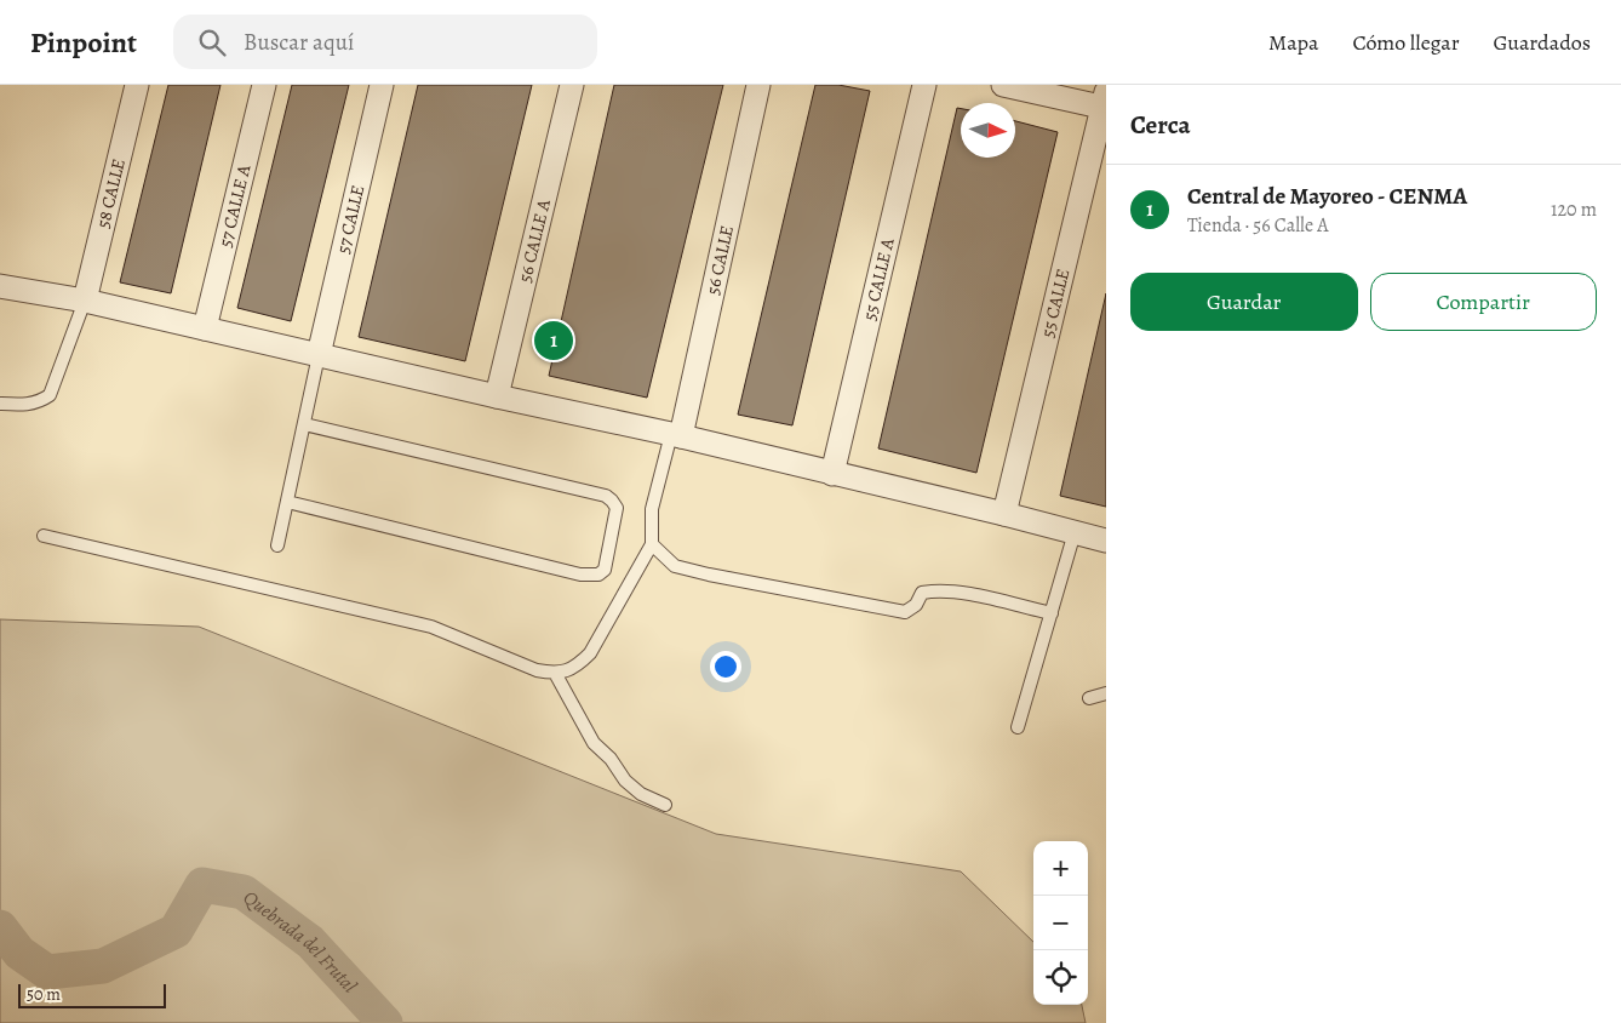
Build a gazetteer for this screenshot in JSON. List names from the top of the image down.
{
  "streets": {
    "street": [
      "58 CALLE",
      "57 CALLE A",
      "57 CALLE",
      "56 CALLE A",
      "56 CALLE",
      "55 CALLE A",
      "55 CALLE"
    ]
  },
  "water": ["Quebrada del Frutal"],
  "scale_bar": "50 m",
  "north": "right",
  "page": {
    "header": "Pinpoint",
    "search": "Buscar aquí",
    "nav": ["Mapa", "Cómo llegar", "Guardados"],
    "heading": "Cerca",
    "list": [
      {
        "mark": "1",
        "name": "Central de Mayoreo - CENMA",
        "note": "Tienda · 56 Calle A",
        "value": "120 m"
      }
    ],
    "buttons": ["Guardar", "Compartir"],
    "pins": "1",
    "map_buttons": ["+", "−"],
    "scale": "50 m"
  }
}
